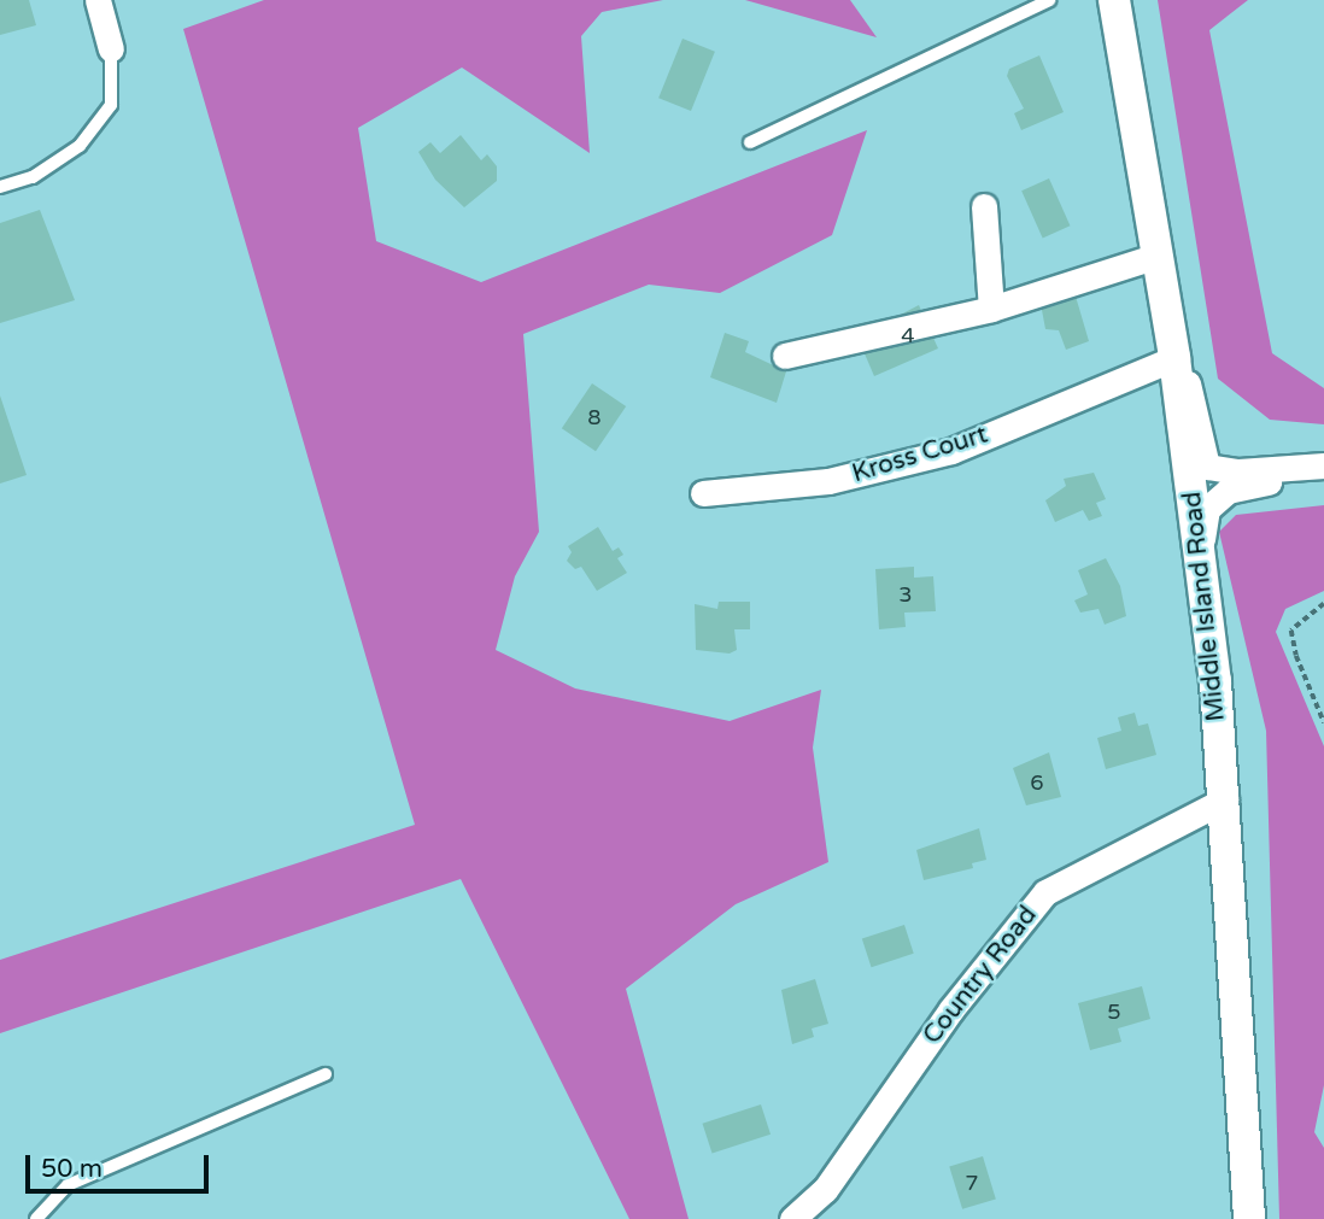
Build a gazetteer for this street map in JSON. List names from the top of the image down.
{
  "streets": {
    "street": ["Kross Court", "Middle Island Road", "Country Road"]
  },
  "crossings": [
    ["Kross Court", "Middle Island Road"],
    ["Middle Island Road", "Country Road"]
  ],
  "house_numbers": [
    "4",
    "8",
    "3",
    "6",
    "5",
    "7"
  ],
  "scale_bar": "50 m"
}
